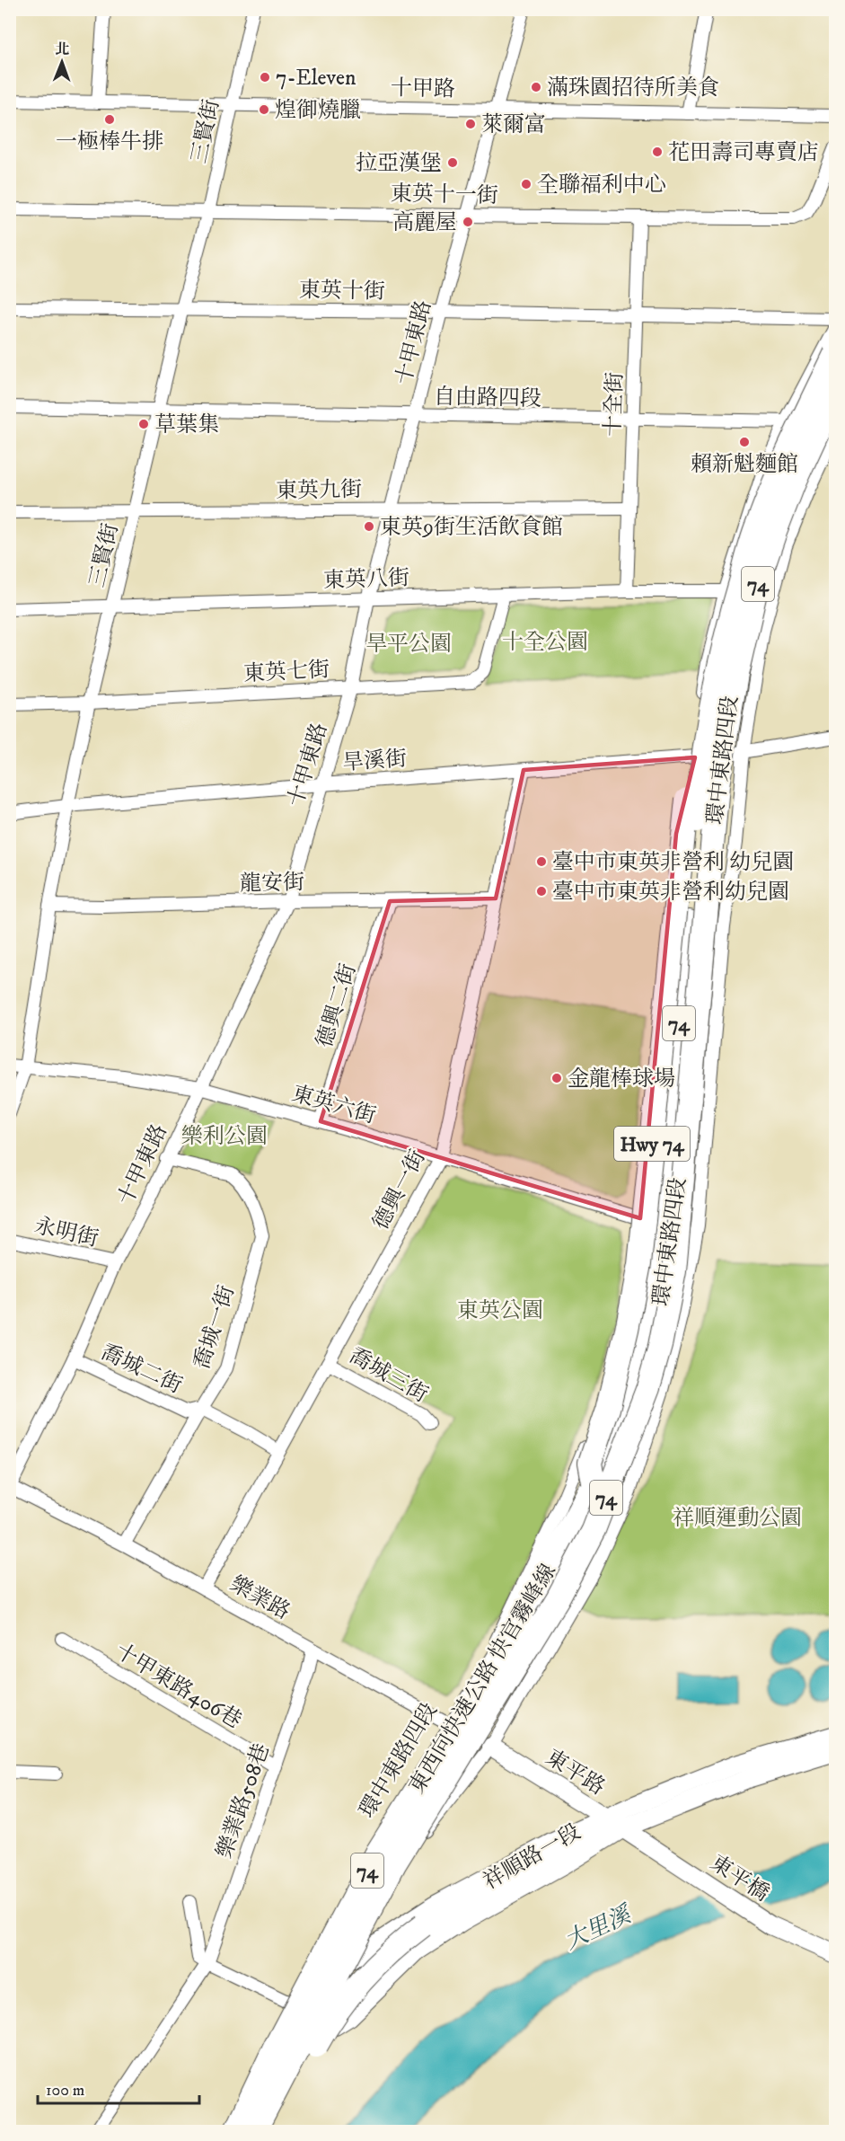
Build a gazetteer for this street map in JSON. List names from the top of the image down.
{
  "streets": {
    "highway": ["74", "Hwy 74", "東西向快速公路 快官霧峰線"],
    "street": [
      "十甲路",
      "三賢街",
      "東英十一街",
      "東英十街",
      "十甲東路",
      "自由路四段",
      "十全街",
      "東英九街",
      "東英八街",
      "東英七街",
      "旱溪街",
      "環中東路四段",
      "龍安街",
      "德興二街",
      "東英六街",
      "德興一街",
      "永明街",
      "喬城一街",
      "喬城二街",
      "喬城三街",
      "樂業路",
      "十甲東路406巷",
      "東平路",
      "樂業路508巷",
      "祥順路一段",
      "東平橋"
    ]
  },
  "crossings": [
    ["十甲路", "三賢街"],
    ["十甲路", "十甲東路"],
    ["三賢街", "東英十一街"],
    ["三賢街", "東英十街"],
    ["三賢街", "自由路四段"],
    ["三賢街", "東英九街"],
    ["三賢街", "東英八街"],
    ["三賢街", "東英七街"],
    ["三賢街", "旱溪街"],
    ["三賢街", "龍安街"],
    ["三賢街", "東英六街"],
    ["東英十一街", "十甲東路"],
    ["東英十一街", "十全街"],
    ["東英十街", "十甲東路"],
    ["東英十街", "十全街"],
    ["十甲東路", "自由路四段"],
    ["十甲東路", "東英九街"],
    ["十甲東路", "東英八街"],
    ["十甲東路", "東英七街"],
    ["十甲東路", "旱溪街"],
    ["十甲東路", "龍安街"],
    ["十甲東路", "東英六街"],
    ["十甲東路", "永明街"],
    ["十甲東路", "喬城一街"],
    ["十甲東路", "喬城二街"],
    ["十甲東路", "樂業路"],
    ["自由路四段", "十全街"],
    ["自由路四段", "環中東路四段"],
    ["十全街", "東英九街"],
    ["十全街", "東英八街"],
    ["東英八街", "東英七街"],
    ["東英八街", "環中東路四段"],
    ["旱溪街", "環中東路四段"],
    ["旱溪街", "德興一街"],
    ["環中東路四段", "東英六街"],
    ["環中東路四段", "Hwy 74"],
    ["環中東路四段", "樂業路"],
    ["環中東路四段", "東平路"],
    ["環中東路四段", "祥順路一段"],
    ["龍安街", "德興二街"],
    ["龍安街", "德興一街"],
    ["德興二街", "東英六街"],
    ["東英六街", "德興一街"],
    ["Hwy 74", "東西向快速公路 快官霧峰線"],
    ["德興一街", "喬城二街"],
    ["德興一街", "喬城三街"],
    ["德興一街", "樂業路"],
    ["喬城一街", "喬城二街"],
    ["喬城一街", "樂業路"],
    ["樂業路", "東平路"],
    ["樂業路", "樂業路508巷"],
    ["十甲東路406巷", "樂業路508巷"],
    ["東平路", "祥順路一段"],
    ["東平路", "東平橋"],
    ["祥順路一段", "東平橋"]
  ],
  "water": ["大里溪"],
  "parks": [
    "十全公園",
    "旱平公園",
    "樂利公園",
    "東英公園",
    "祥順運動公園"
  ],
  "places": [
    "7-Eleven",
    "滿珠園招待所美食",
    "煌御燒臘",
    "一極棒牛排",
    "萊爾富",
    "花田壽司專賣店",
    "拉亞漢堡",
    "全聯福利中心",
    "高麗屋",
    "草葉集",
    "賴新魁麵館",
    "東英9街生活飲食館",
    "臺中市東英非營利 幼兒園",
    "臺中市東英非營利幼兒園",
    "金龍棒球場"
  ],
  "scale_bar": "100 m",
  "north": "top"
}
